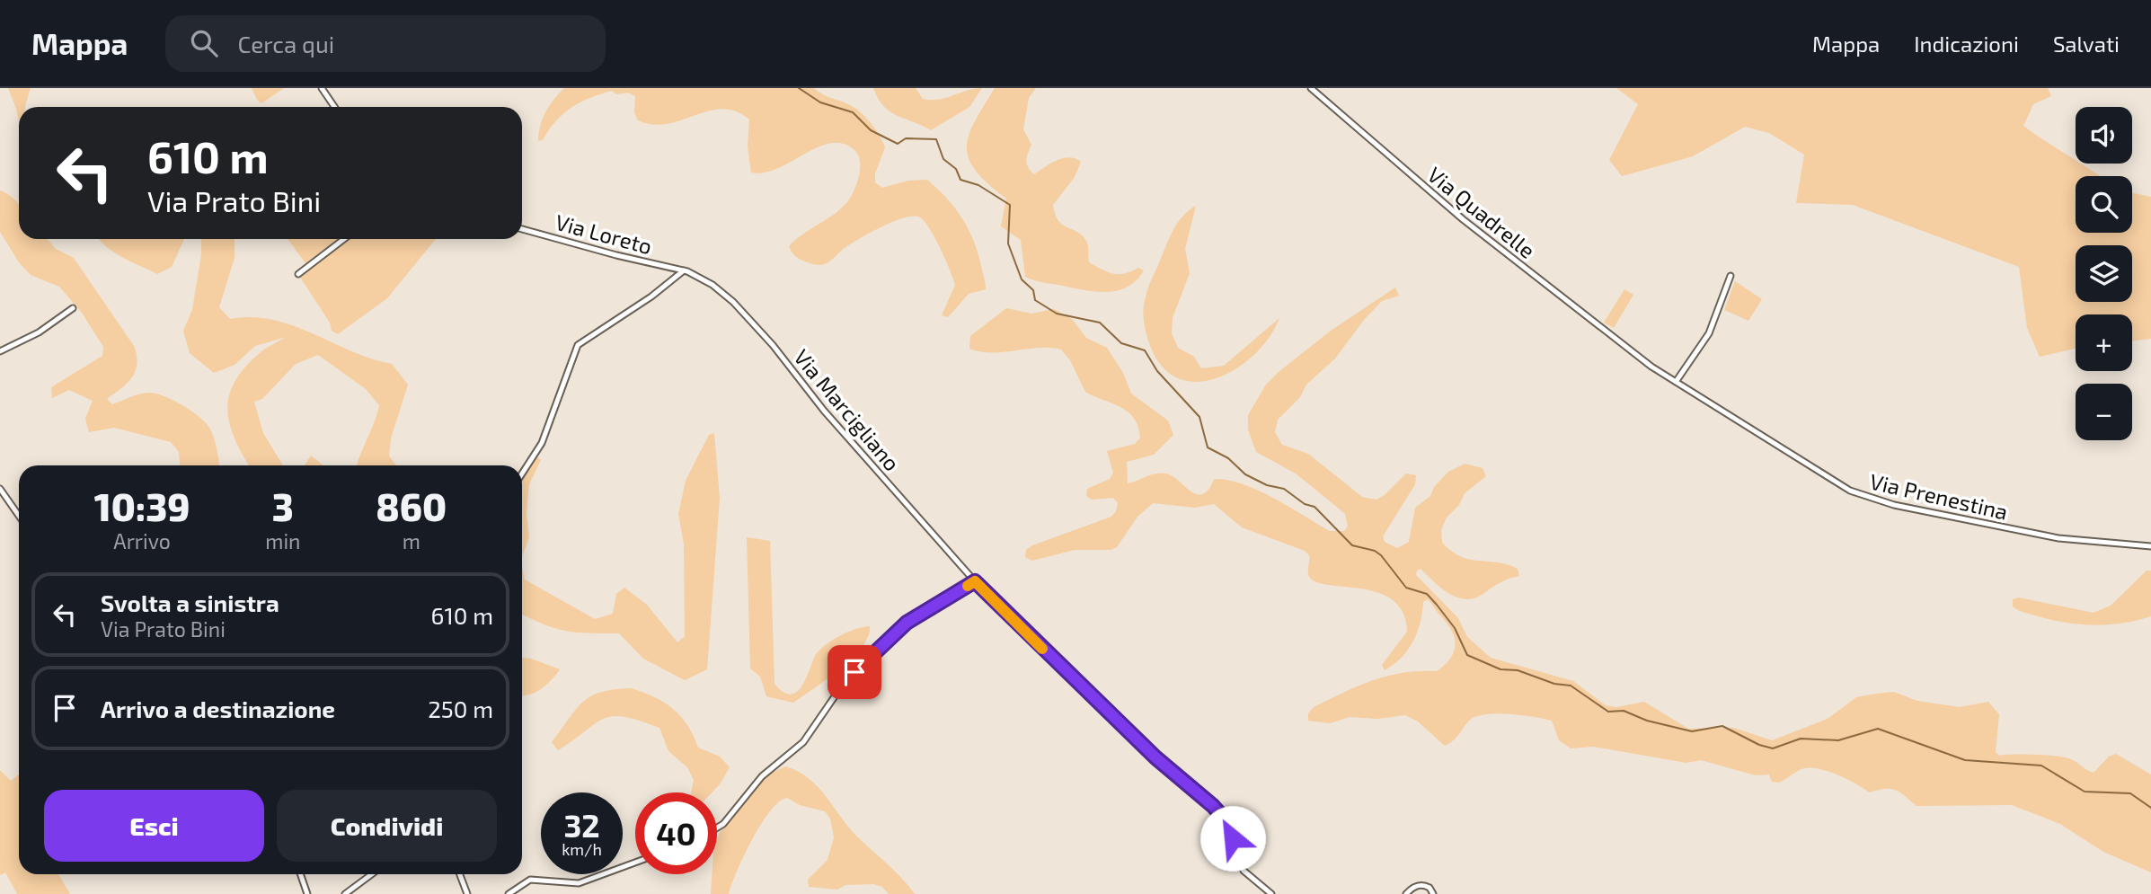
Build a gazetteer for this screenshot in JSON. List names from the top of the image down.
{
  "streets": {
    "street": [
      "Via Quadrelle",
      "Via Loreto",
      "Via Marcigliano",
      "Via Prenestina"
    ]
  },
  "crossings": [
    ["Via Quadrelle", "Via Prenestina"],
    ["Via Loreto", "Via Marcigliano"]
  ],
  "page": {
    "header": "Mappa",
    "search": "Cerca qui",
    "nav": ["Mappa", "Indicazioni", "Salvati"],
    "map_buttons": ["+", "−"],
    "turn": ["610 m", "Via Prato Bini"],
    "eta": [
      "10:39",
      "Arrivo",
      "3",
      "min",
      "860",
      "m"
    ],
    "list": [
      {
        "name": "Svolta a sinistra",
        "note": "Via Prato Bini",
        "value": "610 m"
      },
      {
        "name": "Arrivo a destinazione",
        "value": "250 m"
      }
    ],
    "buttons": ["Esci", "Condividi"],
    "speed": "32 km/h",
    "limit": "40"
  }
}
